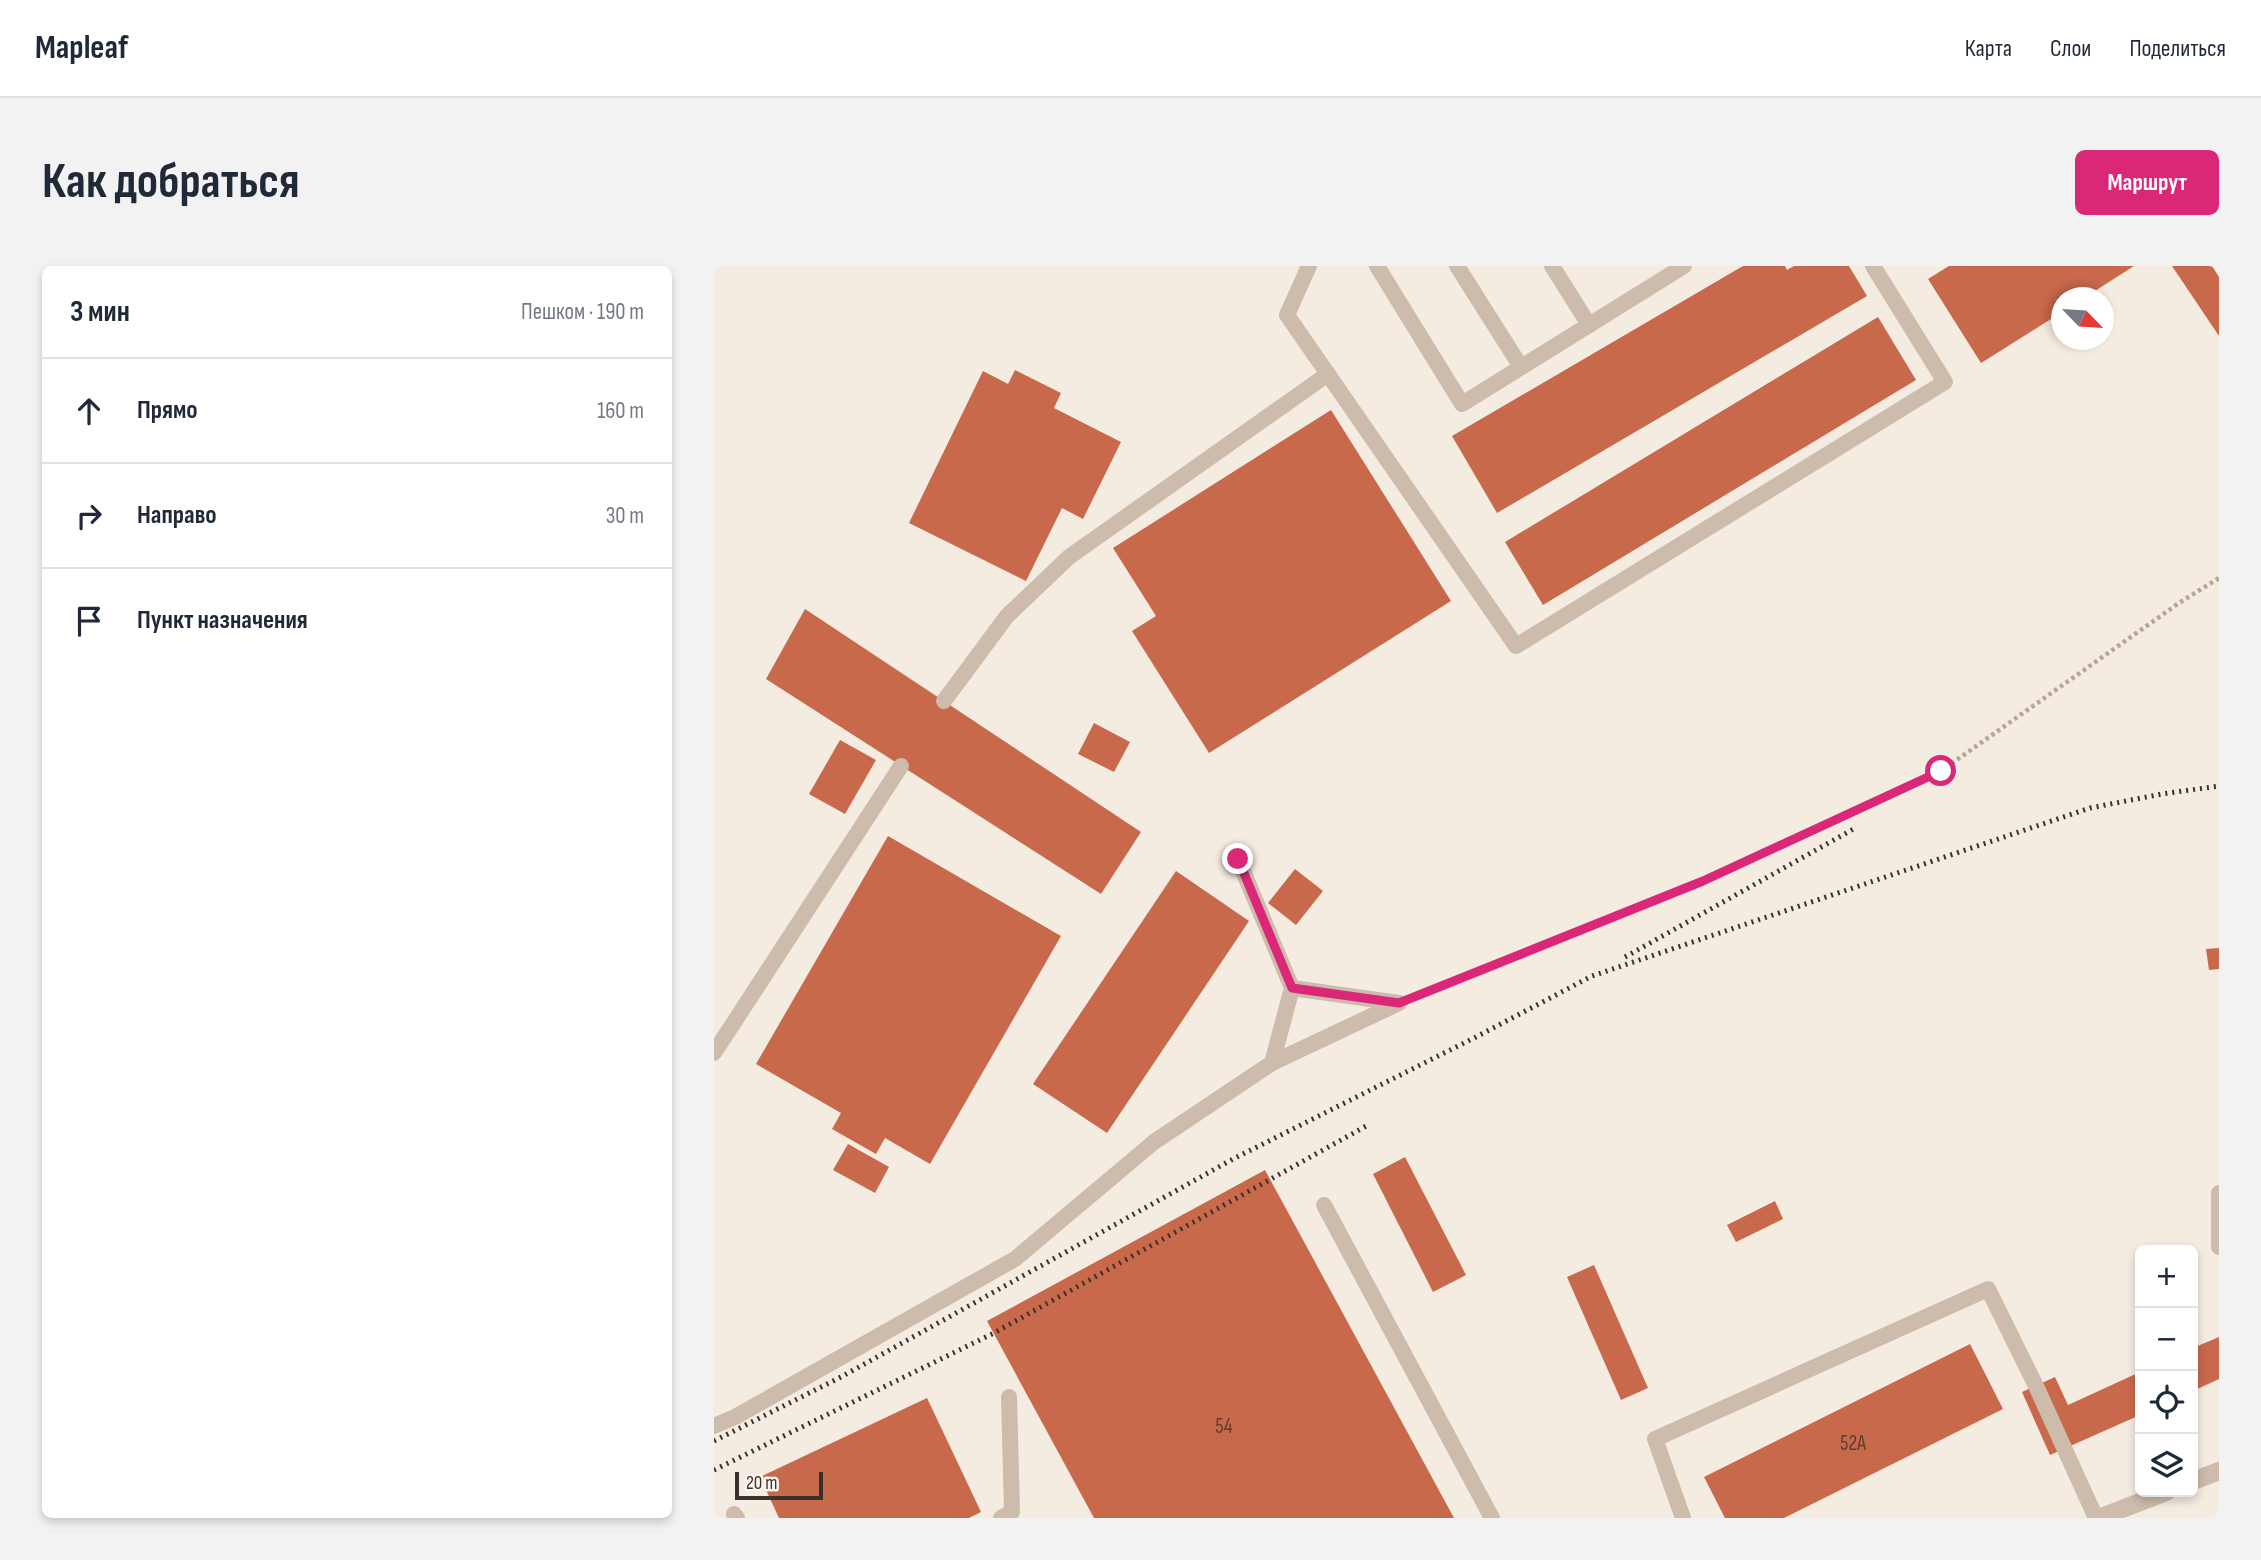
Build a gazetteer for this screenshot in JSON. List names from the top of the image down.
{
  "house_numbers": ["54", "52А"],
  "scale_bar": "20 m",
  "north": "bottom right",
  "page": {
    "header": "Mapleaf",
    "nav": ["Карта", "Слои", "Поделиться"],
    "buttons": "Маршрут",
    "title": "Как добраться",
    "heading": ["3 мин", "Пешком · 190 m"],
    "list": [
      ["Прямо", "160 m"],
      ["Направо", "30 m"],
      "Пункт назначения"
    ],
    "map_buttons": ["+", "−"],
    "scale": "20 m"
  }
}
